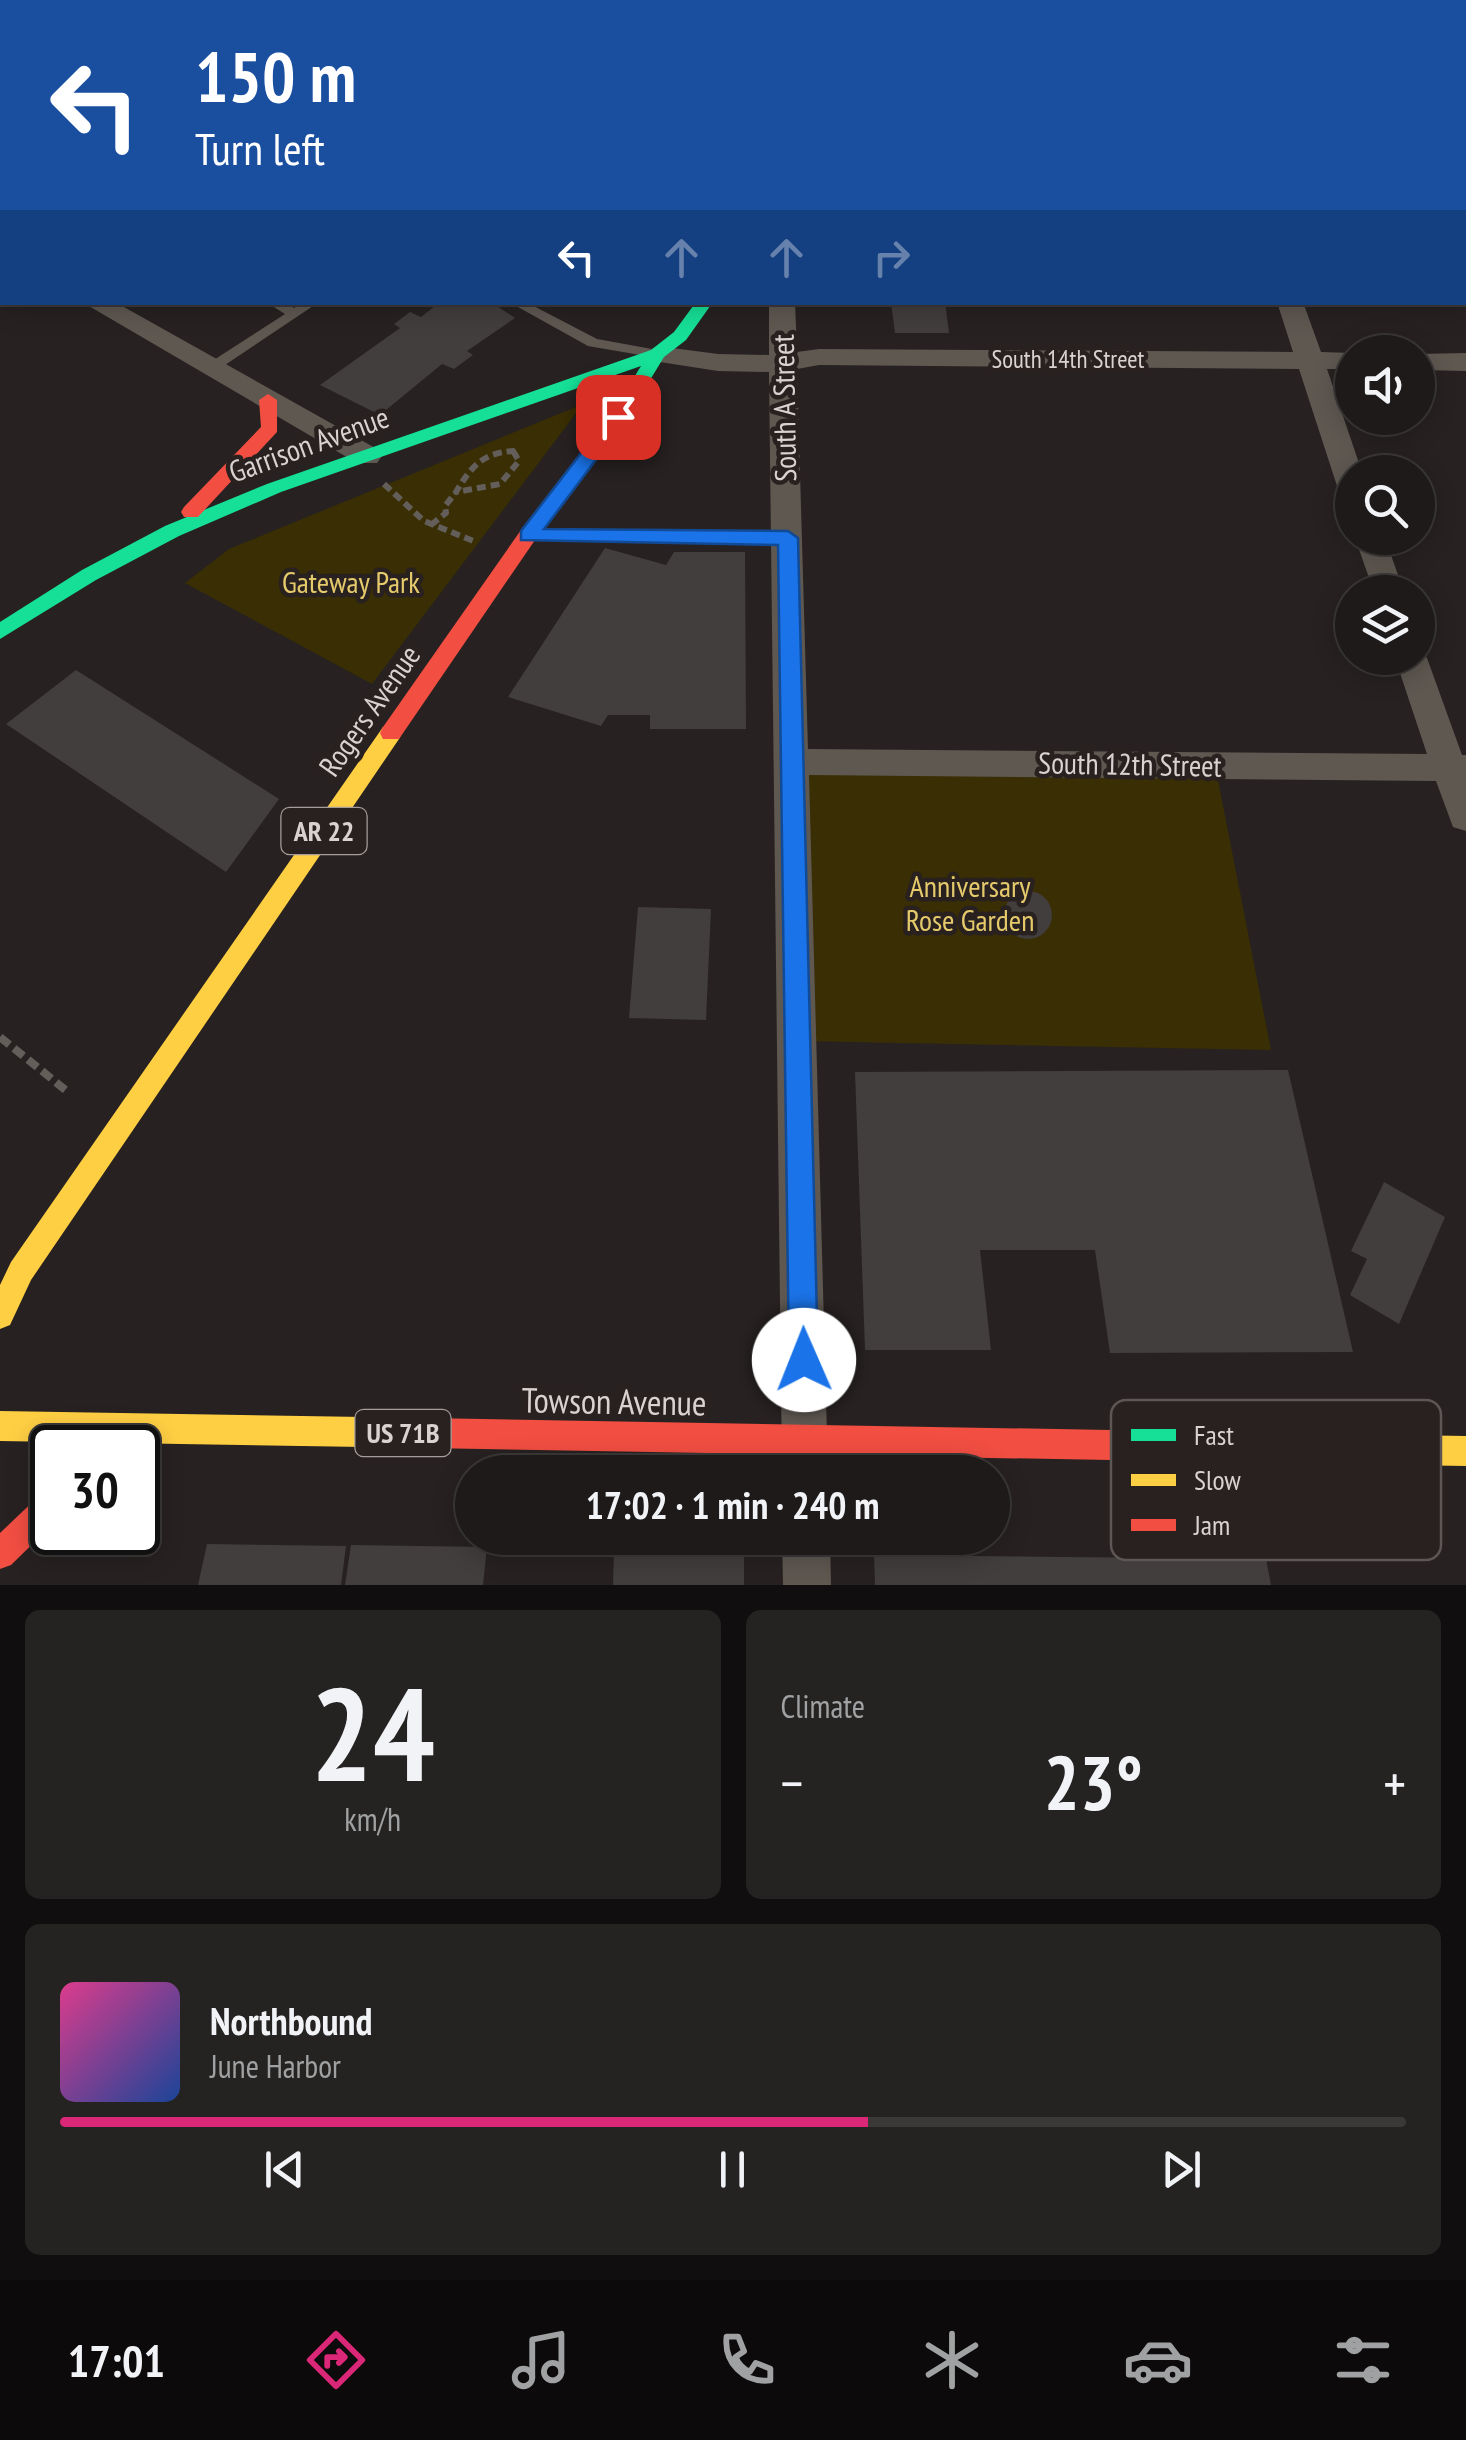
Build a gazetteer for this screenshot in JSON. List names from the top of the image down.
{
  "streets": {
    "main road": [
      "Garrison Avenue",
      "Rogers Avenue",
      "AR 22",
      "Towson Avenue",
      "US 71B"
    ],
    "street": ["South 14th Street", "South A Street", "South 12th Street"]
  },
  "crossings": [
    ["South 14th Street", "South A Street"],
    ["South 14th Street", "Garrison Avenue"],
    ["South 14th Street", "Rogers Avenue"],
    ["South A Street", "South 12th Street"],
    ["Garrison Avenue", "Rogers Avenue"]
  ],
  "parks": ["Gateway Park", "Anniversary Rose Garden"],
  "legend": ["Fast", "Slow", "Jam"],
  "page": {
    "turn": ["150 m", "Turn left"],
    "limit": "30",
    "trip": "17:02 · 1 min · 240 m",
    "tile": [
      ["24", "km/h"],
      "Climate"
    ],
    "heat": ["−", "23°", "+"],
    "song": ["Northbound", "June Harbor"],
    "tabs": "17:01"
  }
}
